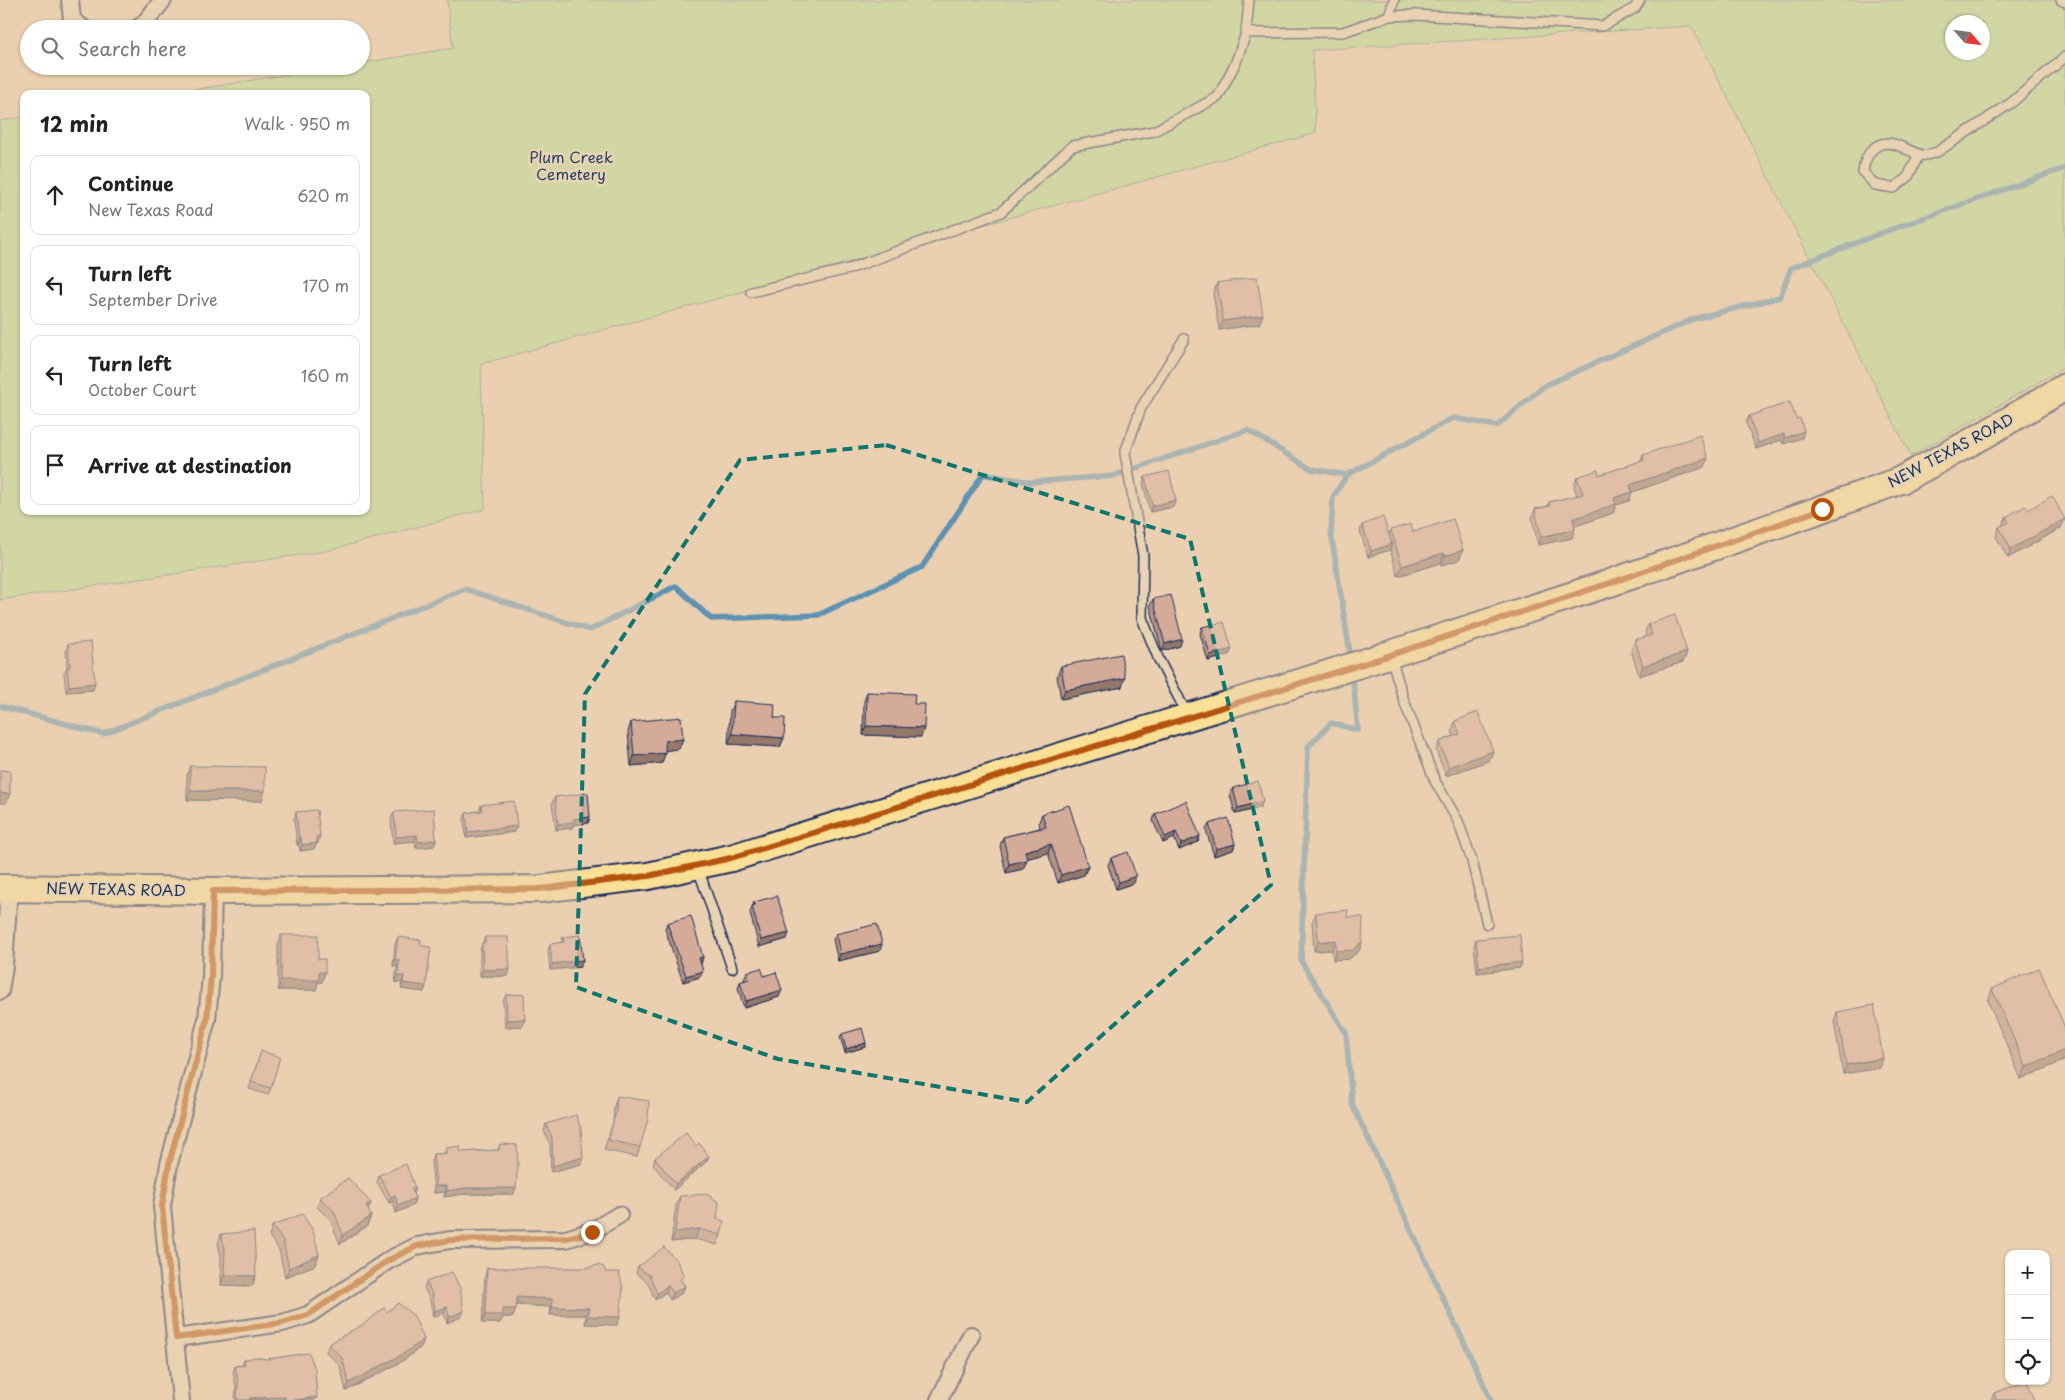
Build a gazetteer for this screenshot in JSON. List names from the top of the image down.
{
  "streets": {
    "main road": ["NEW TEXAS ROAD"]
  },
  "parks": ["Plum Creek Cemetery"],
  "north": "bottom right",
  "page": {
    "search": "Search here",
    "heading": ["12 min", "Walk · 950 m"],
    "list": [
      ["Continue", "New Texas Road", "620 m"],
      ["Turn left", "September Drive", "170 m"],
      ["Turn left", "October Court", "160 m"],
      "Arrive at destination"
    ],
    "map_buttons": ["+", "−"]
  }
}
